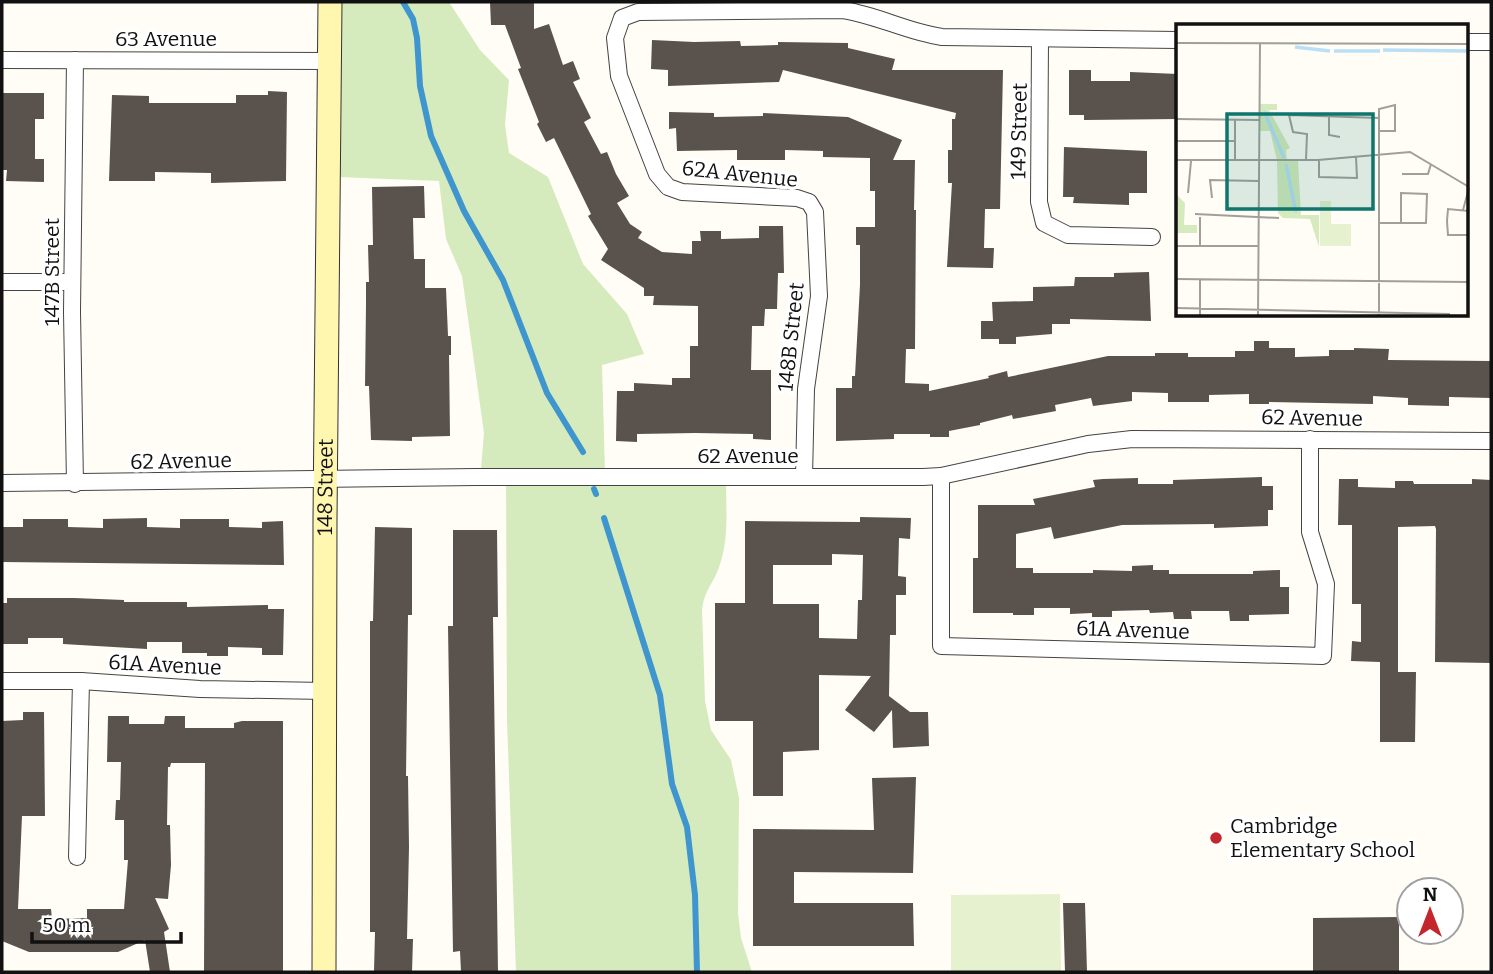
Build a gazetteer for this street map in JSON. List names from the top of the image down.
{
  "streets": {
    "main road": ["148 Street"],
    "street": [
      "63 Avenue",
      "149 Street",
      "62A Avenue",
      "147B Street",
      "148B Street",
      "62 Avenue",
      "61A Avenue"
    ]
  },
  "crossings": [
    ["63 Avenue", "147B Street"],
    ["63 Avenue", "148 Street"],
    ["149 Street", "62A Avenue"],
    ["62A Avenue", "148B Street"],
    ["147B Street", "62 Avenue"],
    ["148B Street", "62 Avenue"],
    ["62 Avenue", "148 Street"],
    ["62 Avenue", "61A Avenue"],
    ["148 Street", "61A Avenue"]
  ],
  "places": ["Cambridge Elementary School"],
  "scale_bar": "50 m",
  "north": "top"
}
